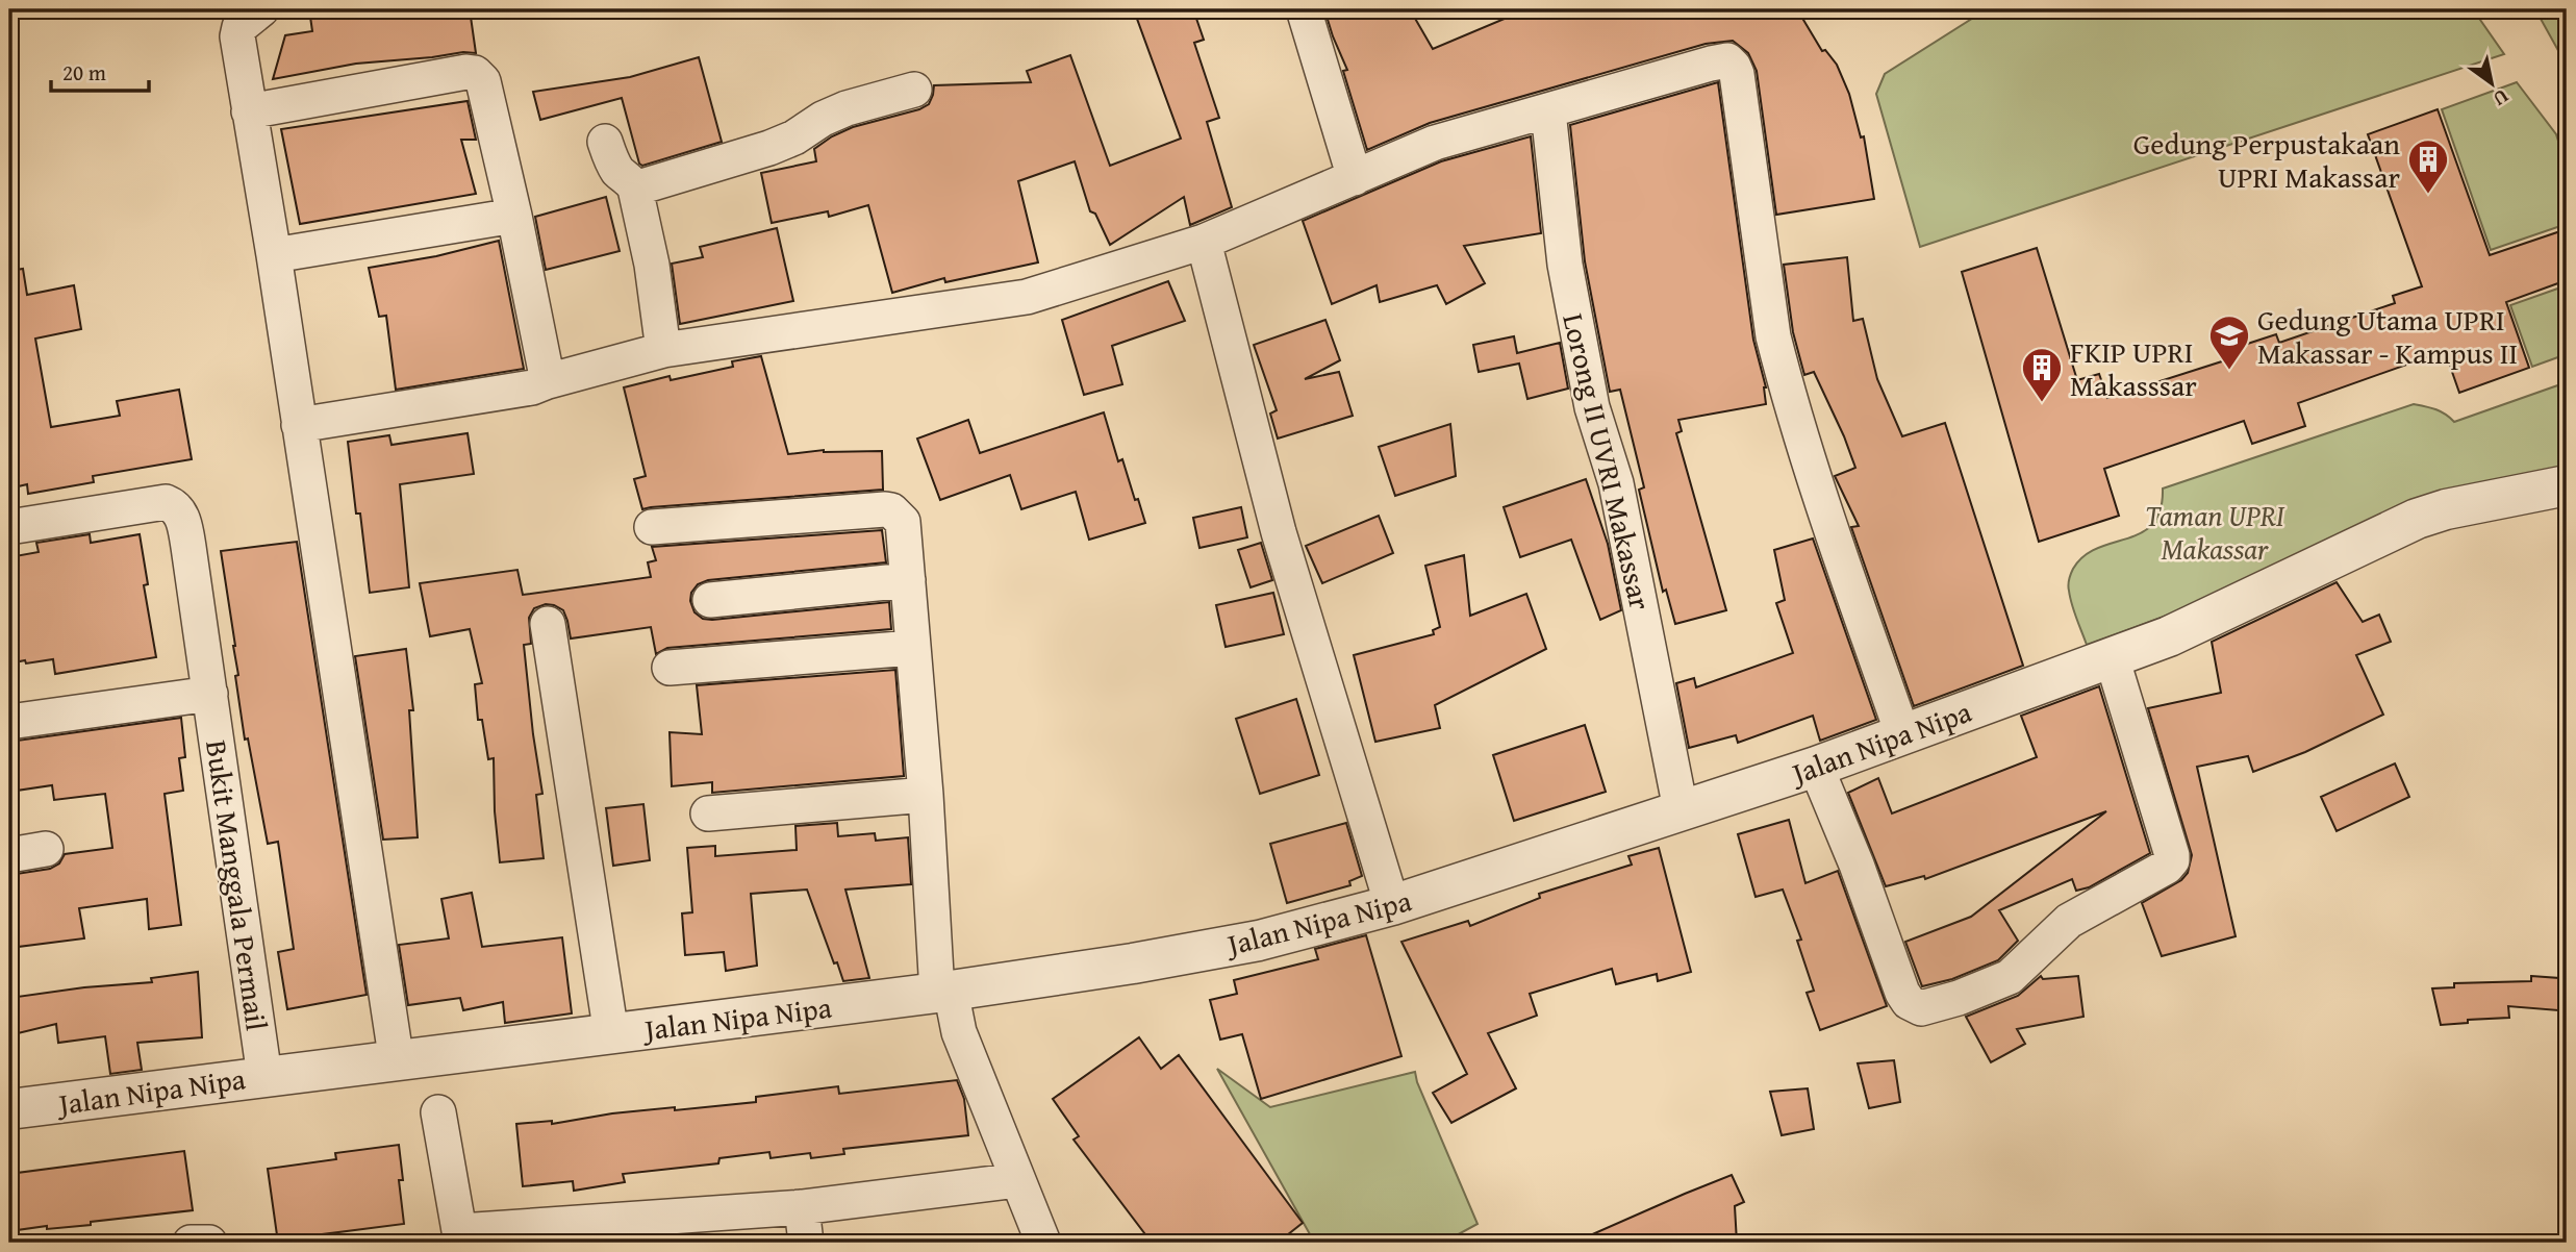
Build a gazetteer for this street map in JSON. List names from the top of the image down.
{
  "streets": {
    "street": ["Lorong II UVRI Makassar", "Jalan Nipa Nipa", "Bukit Manggala Permail"]
  },
  "crossings": [
    ["Lorong II UVRI Makassar", "Jalan Nipa Nipa"],
    ["Jalan Nipa Nipa", "Bukit Manggala Permail"]
  ],
  "parks": ["Taman UPRI Makassar"],
  "places": {
    "building": ["Gedung Perpustakaan UPRI Makassar", "FKIP UPRI Makasssar"],
    "school or university": ["Gedung Utama UPRI Makassar - Kampus II"]
  },
  "scale_bar": "20 m",
  "north": "bottom right"
}
